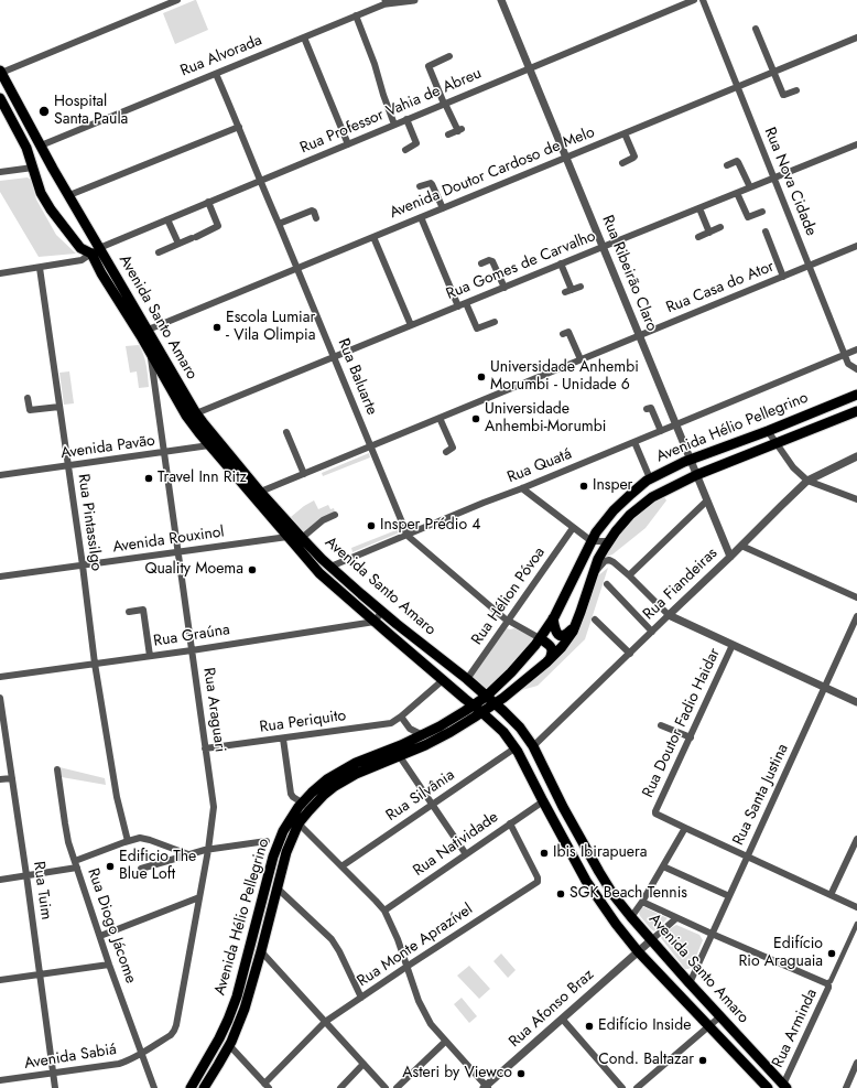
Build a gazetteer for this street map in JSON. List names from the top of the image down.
{
  "streets": {
    "main road": ["Avenida Santo Amaro", "Avenida Hélio Pellegrino"],
    "street": [
      "Rua Alvorada",
      "Rua Professor Vahia de Abreu",
      "Avenida Doutor Cardoso de Melo",
      "Rua Nova Cidade",
      "Rua Gomes de Carvalho",
      "Rua Ribeirão Claro",
      "Rua Casa do Ator",
      "Rua Baluarte",
      "Avenida Pavão",
      "Rua Quatá",
      "Rua Pintassilgo",
      "Avenida Rouxinol",
      "Rua Fiandeiras",
      "Rua Hélion Póvoa",
      "Rua Graúna",
      "Rua Araguari",
      "Rua Periquito",
      "Rua Doutor Fadio Haidar",
      "Rua Santa Justina",
      "Rua Silvânia",
      "Rua Natividade",
      "Rua Tuim",
      "Rua Diogo Jácome",
      "Rua Monte Aprazível",
      "Rua Afonso Braz",
      "Rua Arminda",
      "Avenida Sabiá"
    ]
  },
  "crossings": [
    ["Rua Alvorada", "Avenida Santo Amaro"],
    ["Rua Alvorada", "Rua Baluarte"],
    ["Rua Professor Vahia de Abreu", "Rua Ribeirão Claro"],
    ["Rua Professor Vahia de Abreu", "Avenida Santo Amaro"],
    ["Rua Professor Vahia de Abreu", "Rua Baluarte"],
    ["Rua Professor Vahia de Abreu", "Rua Pintassilgo"],
    ["Avenida Doutor Cardoso de Melo", "Rua Nova Cidade"],
    ["Avenida Doutor Cardoso de Melo", "Rua Ribeirão Claro"],
    ["Avenida Doutor Cardoso de Melo", "Avenida Santo Amaro"],
    ["Avenida Doutor Cardoso de Melo", "Rua Baluarte"],
    ["Rua Nova Cidade", "Rua Gomes de Carvalho"],
    ["Rua Nova Cidade", "Rua Casa do Ator"],
    ["Rua Nova Cidade", "Rua Quatá"],
    ["Rua Gomes de Carvalho", "Rua Ribeirão Claro"],
    ["Rua Gomes de Carvalho", "Avenida Santo Amaro"],
    ["Rua Gomes de Carvalho", "Rua Baluarte"],
    ["Rua Ribeirão Claro", "Rua Casa do Ator"],
    ["Rua Ribeirão Claro", "Avenida Hélio Pellegrino"],
    ["Rua Ribeirão Claro", "Rua Quatá"],
    ["Rua Ribeirão Claro", "Rua Fiandeiras"],
    ["Rua Casa do Ator", "Avenida Santo Amaro"],
    ["Rua Casa do Ator", "Rua Baluarte"],
    ["Avenida Santo Amaro", "Avenida Hélio Pellegrino"],
    ["Avenida Santo Amaro", "Avenida Pavão"],
    ["Avenida Santo Amaro", "Rua Quatá"],
    ["Avenida Santo Amaro", "Avenida Rouxinol"],
    ["Avenida Santo Amaro", "Rua Fiandeiras"],
    ["Avenida Santo Amaro", "Rua Hélion Póvoa"],
    ["Avenida Santo Amaro", "Rua Graúna"],
    ["Avenida Santo Amaro", "Rua Araguari"],
    ["Avenida Santo Amaro", "Rua Periquito"],
    ["Avenida Santo Amaro", "Rua Santa Justina"],
    ["Avenida Santo Amaro", "Rua Silvânia"],
    ["Avenida Santo Amaro", "Rua Natividade"],
    ["Avenida Santo Amaro", "Rua Afonso Braz"],
    ["Avenida Santo Amaro", "Rua Arminda"],
    ["Rua Baluarte", "Avenida Hélio Pellegrino"],
    ["Rua Baluarte", "Rua Quatá"],
    ["Rua Baluarte", "Rua Hélion Póvoa"],
    ["Avenida Pavão", "Rua Pintassilgo"],
    ["Avenida Pavão", "Rua Araguari"],
    ["Rua Pintassilgo", "Avenida Rouxinol"],
    ["Rua Pintassilgo", "Rua Graúna"],
    ["Avenida Rouxinol", "Rua Araguari"],
    ["Rua Graúna", "Rua Araguari"],
    ["Rua Araguari", "Rua Periquito"],
    ["Rua Araguari", "Rua Diogo Jácome"],
    ["Rua Araguari", "Avenida Sabiá"],
    ["Rua Natividade", "Rua Monte Aprazível"],
    ["Rua Tuim", "Avenida Sabiá"],
    ["Rua Diogo Jácome", "Avenida Sabiá"]
  ],
  "places": [
    "Hospital Santa Paula",
    "Escola Lumiar - Vila Olimpia",
    "Universidade Anhembi Morumbi - Unidade 6",
    "Universidade Anhembi-Morumbi",
    "Travel Inn Ritz",
    "Insper",
    "Insper Prédio 4",
    "Quality Moema",
    "Ibis Ibirapuera",
    "Edificio The Blue Loft",
    "SGK Beach Tennis",
    "Edifício Rio Araguaia",
    "Edifício Inside",
    "Cond. Baltazar",
    "Asteri by Viewco"
  ]
}
